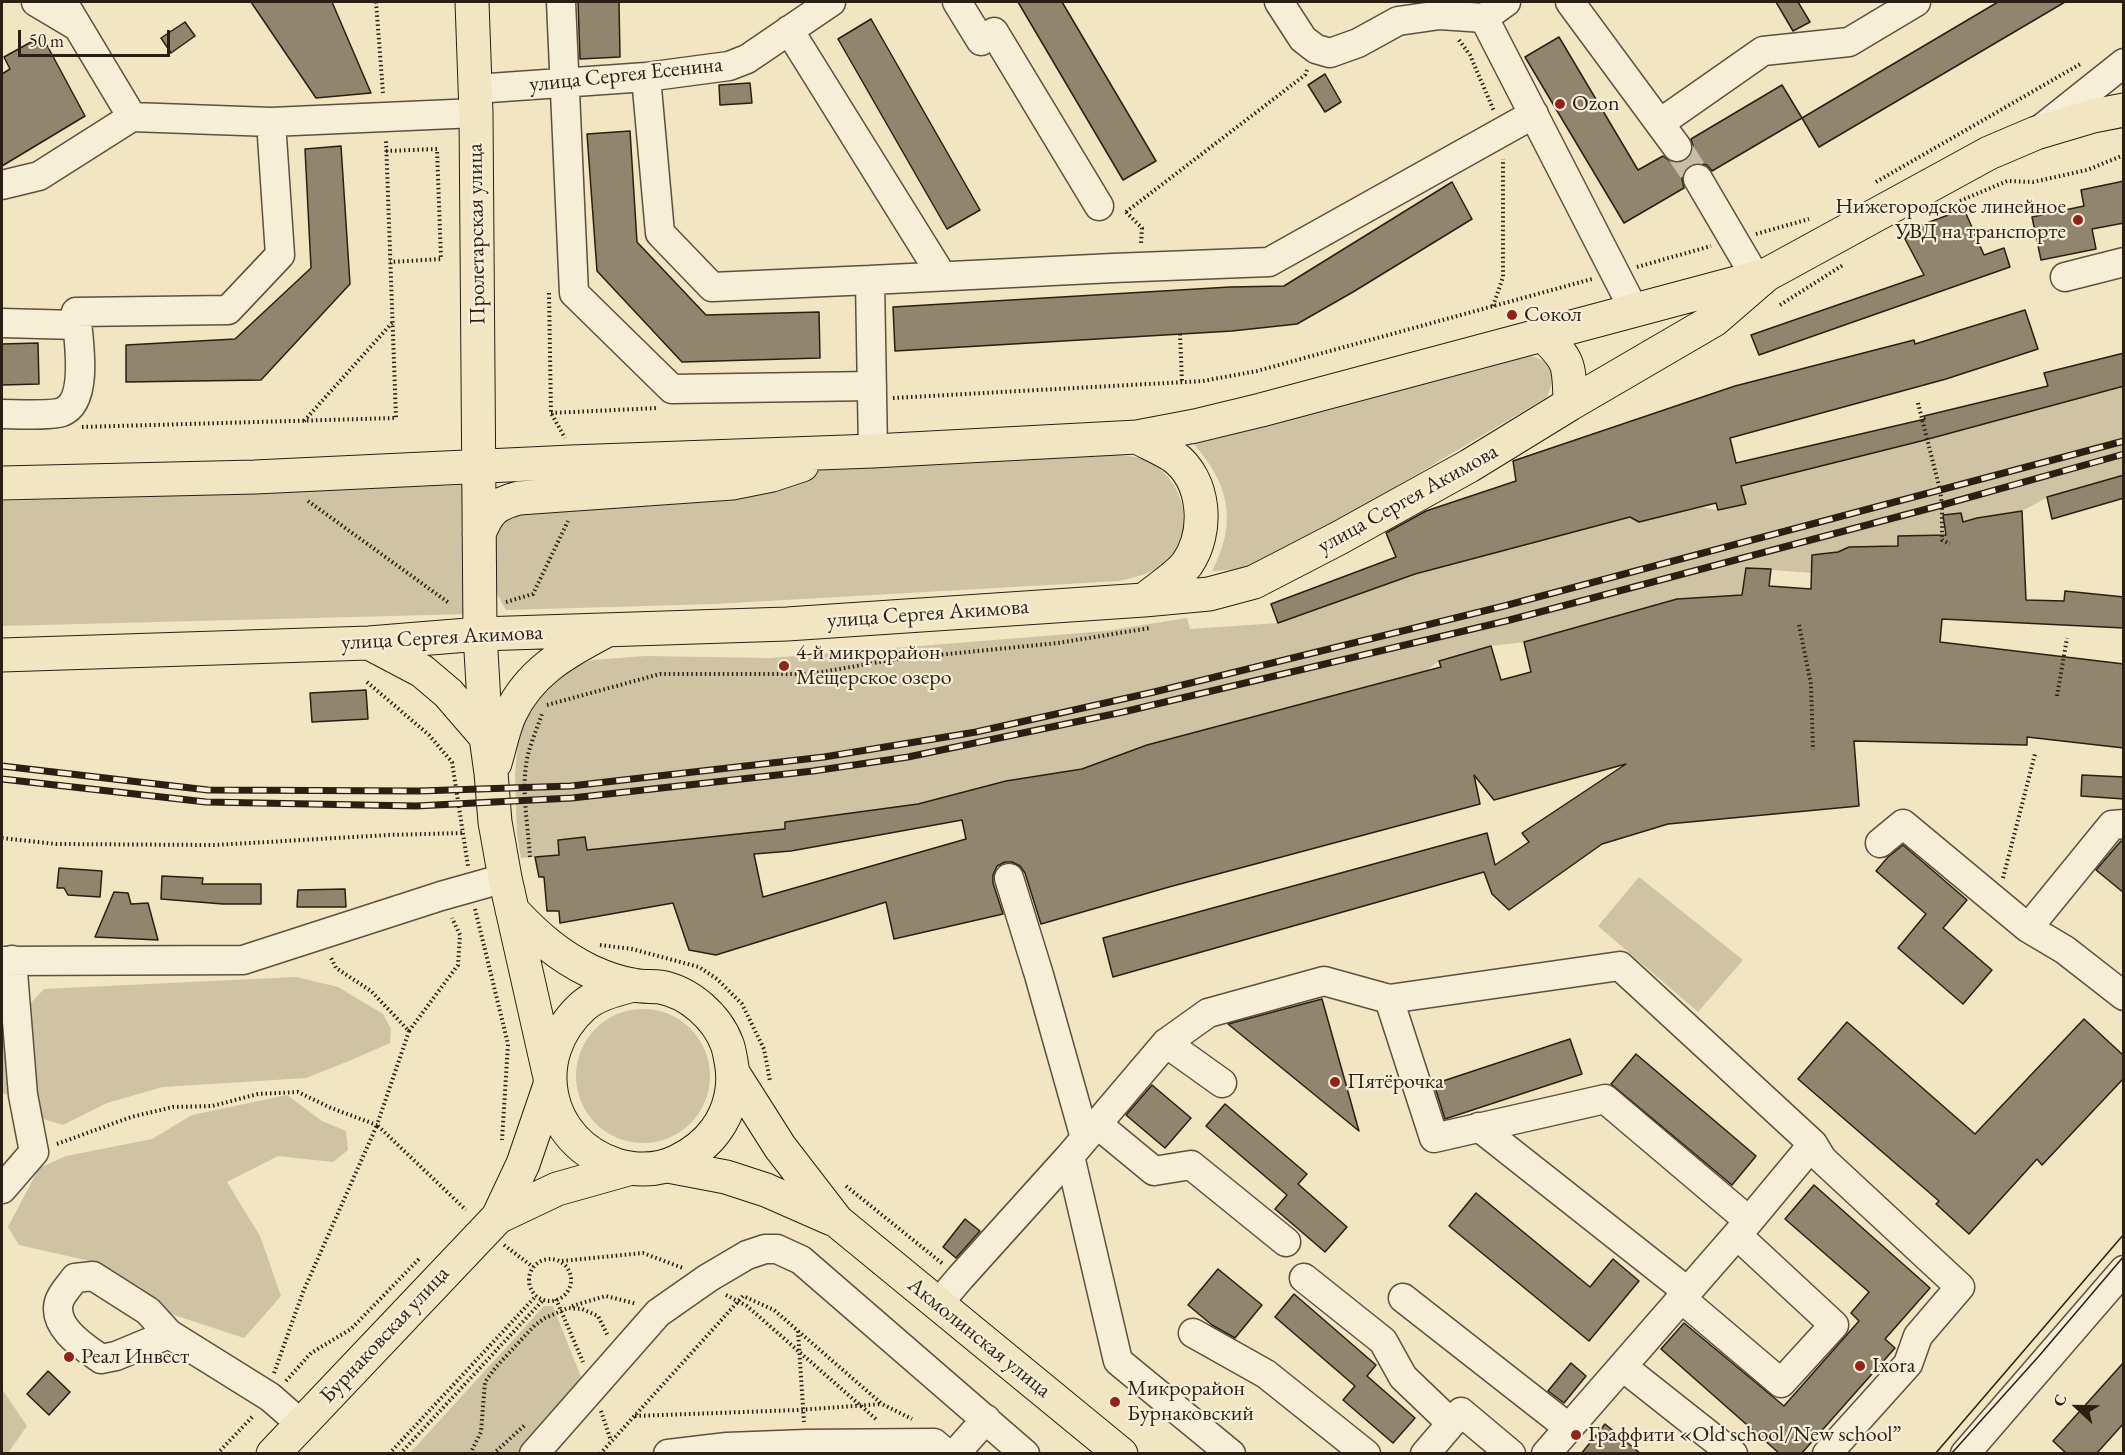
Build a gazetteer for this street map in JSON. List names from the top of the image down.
{
  "streets": {
    "main road": [
      "Пролетарская улица",
      "улица Сергея Акимова",
      "Бурнаковская улица",
      "Акмолинская улица"
    ],
    "street": ["улица Сергея Есенина"]
  },
  "crossings": [
    ["улица Сергея Есенина", "Пролетарская улица"],
    ["Пролетарская улица", "улица Сергея Акимова"]
  ],
  "places": [
    "Ozon",
    "Нижегородское линейное УВД на транспорте",
    "Сокол",
    "4-й микрорайон Мещерское озеро",
    "Пятёрочка",
    "Реал Инвест",
    "Ixora",
    "Микрорайон Бурнаковский",
    "Граффити «Old school/New school”"
  ],
  "scale_bar": "50 m",
  "north": "left"
}
